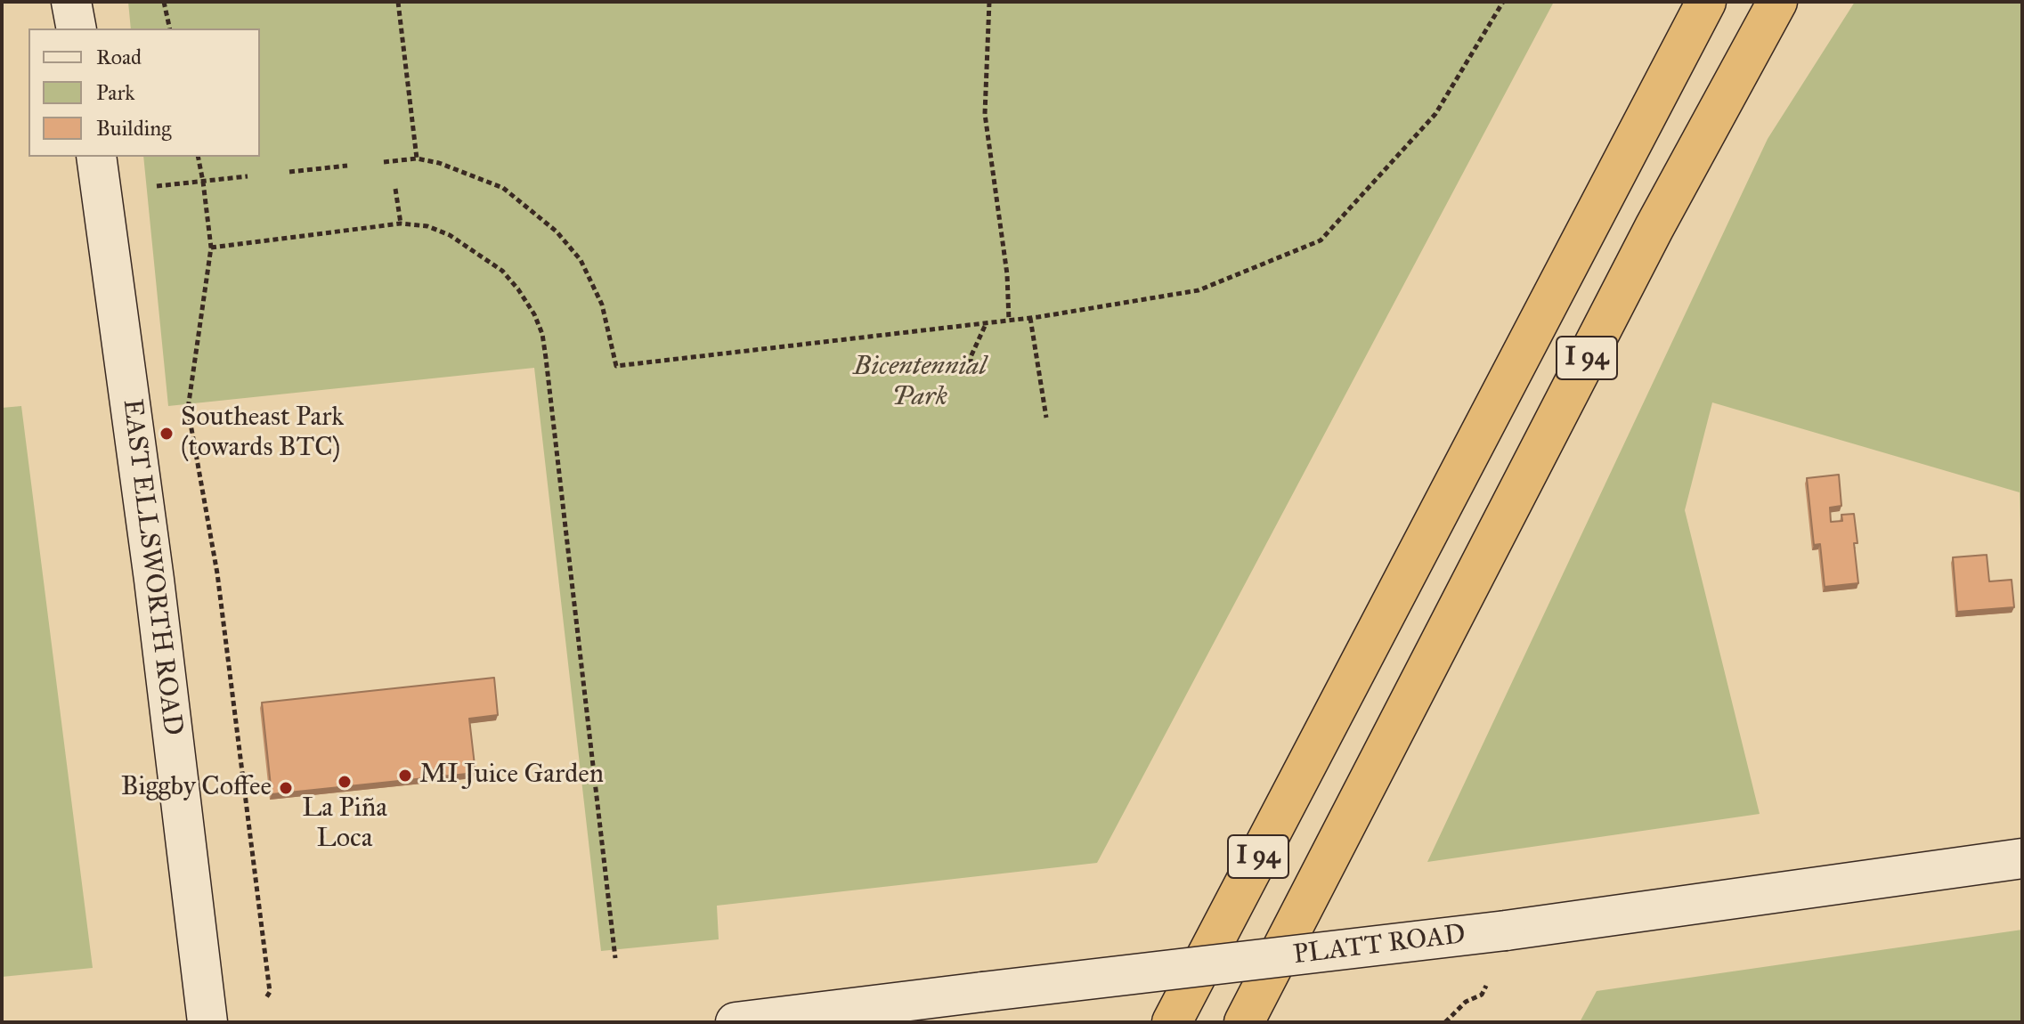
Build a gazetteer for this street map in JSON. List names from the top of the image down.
{
  "streets": {
    "highway": ["I 94"],
    "main road": ["EAST ELLSWORTH ROAD", "PLATT ROAD"]
  },
  "parks": ["Bicentennial Park"],
  "places": [
    "Southeast Park (towards BTC)",
    "MI Juice Garden",
    "La Piña Loca",
    "Biggby Coffee"
  ],
  "legend": ["Road", "Park", "Building"]
}
